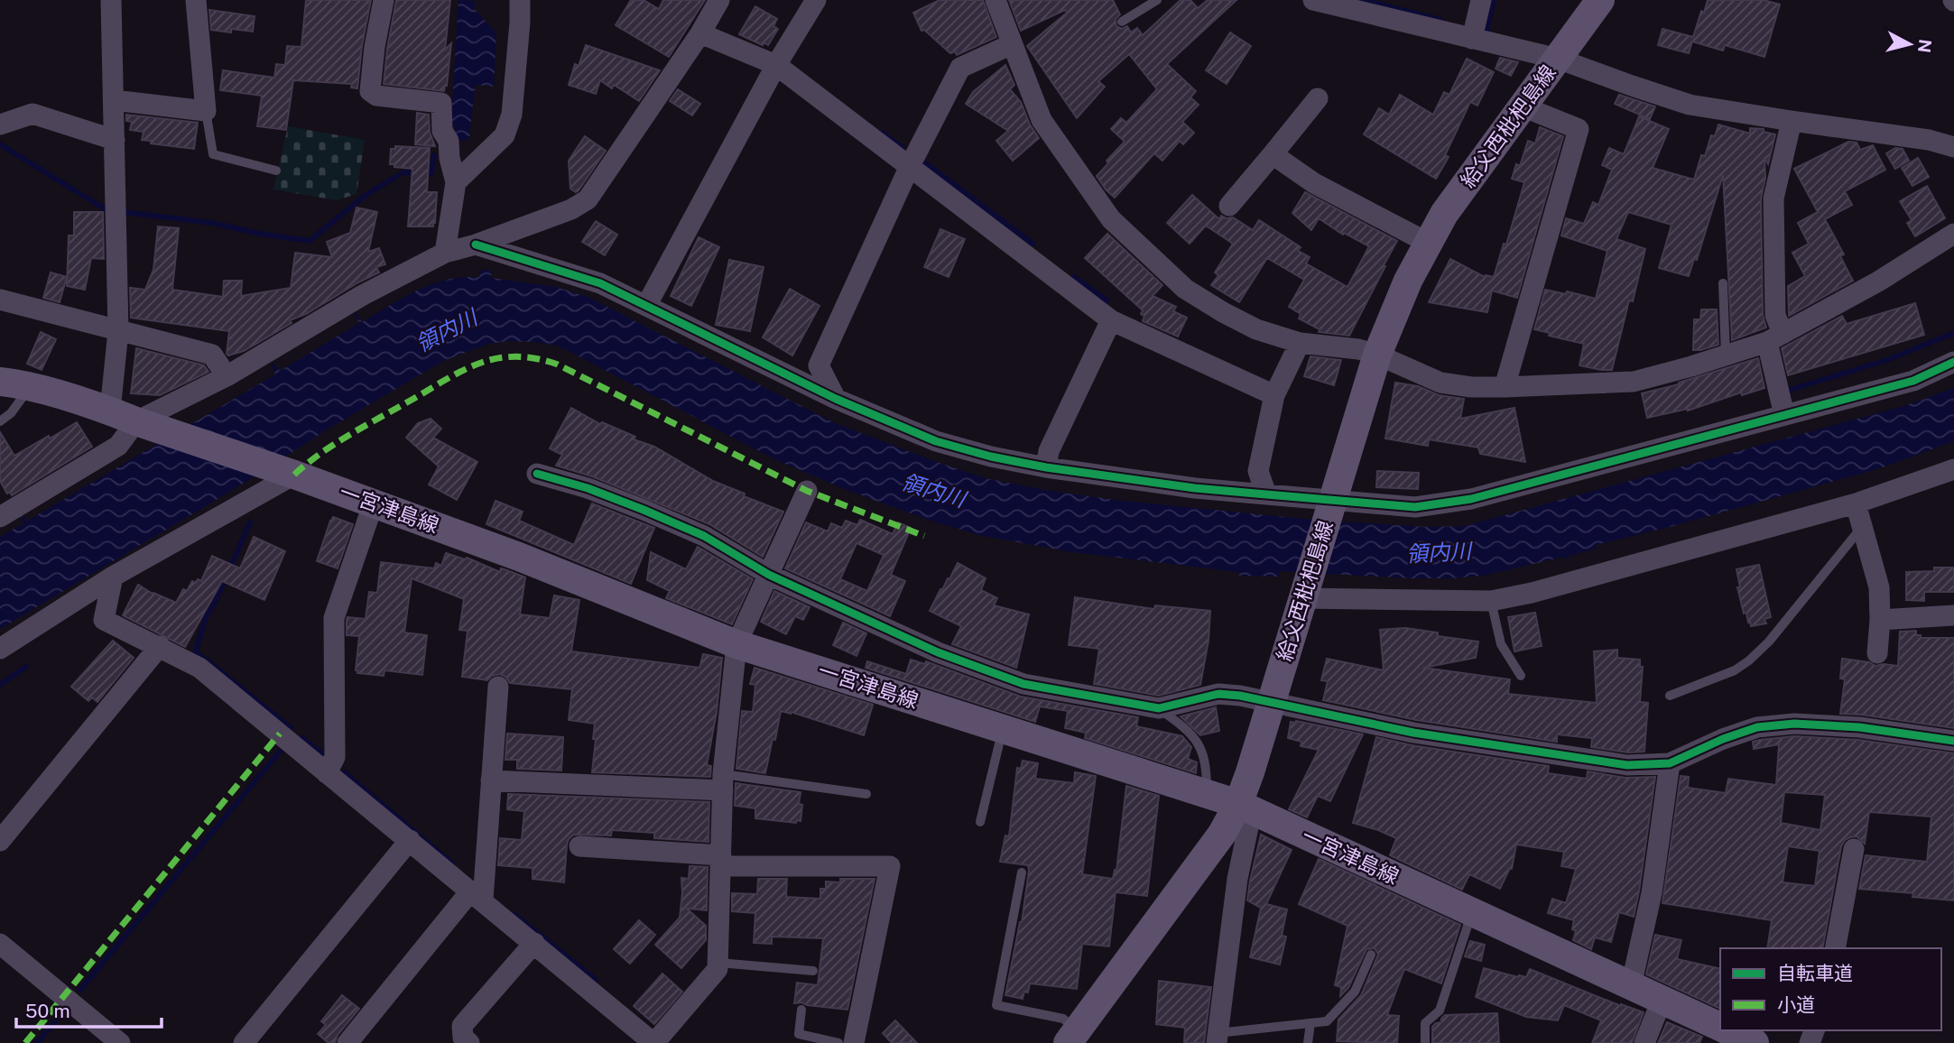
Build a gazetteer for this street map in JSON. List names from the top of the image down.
{
  "streets": {
    "main road": ["給父西枇杷島線", "一宮津島線"]
  },
  "crossings": [
    ["給父西枇杷島線", "一宮津島線"]
  ],
  "water": ["領内川"],
  "legend": ["自転車道", "小道"],
  "scale_bar": "50 m",
  "north": "right"
}
